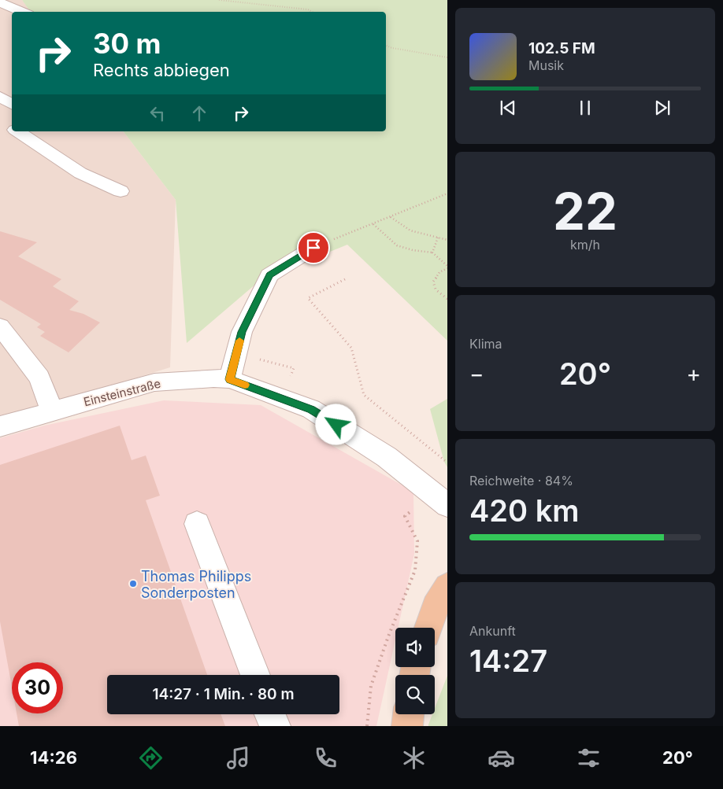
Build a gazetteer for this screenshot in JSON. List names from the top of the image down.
{
  "streets": {
    "street": ["Einsteinstraße"]
  },
  "places": ["Thomas Philipps Sonderposten"],
  "page": {
    "turn": ["30 m", "Rechts abbiegen"],
    "song": ["102.5 FM", "Musik"],
    "tile": [
      ["22", "km/h"],
      "Klima",
      ["Reichweite · 84%", "420 km"],
      ["Ankunft", "14:27"]
    ],
    "heat": ["−", "20°", "+"],
    "limit": "30",
    "trip": "14:27 · 1 Min. · 80 m",
    "tabs": ["14:26", "20°"]
  }
}
